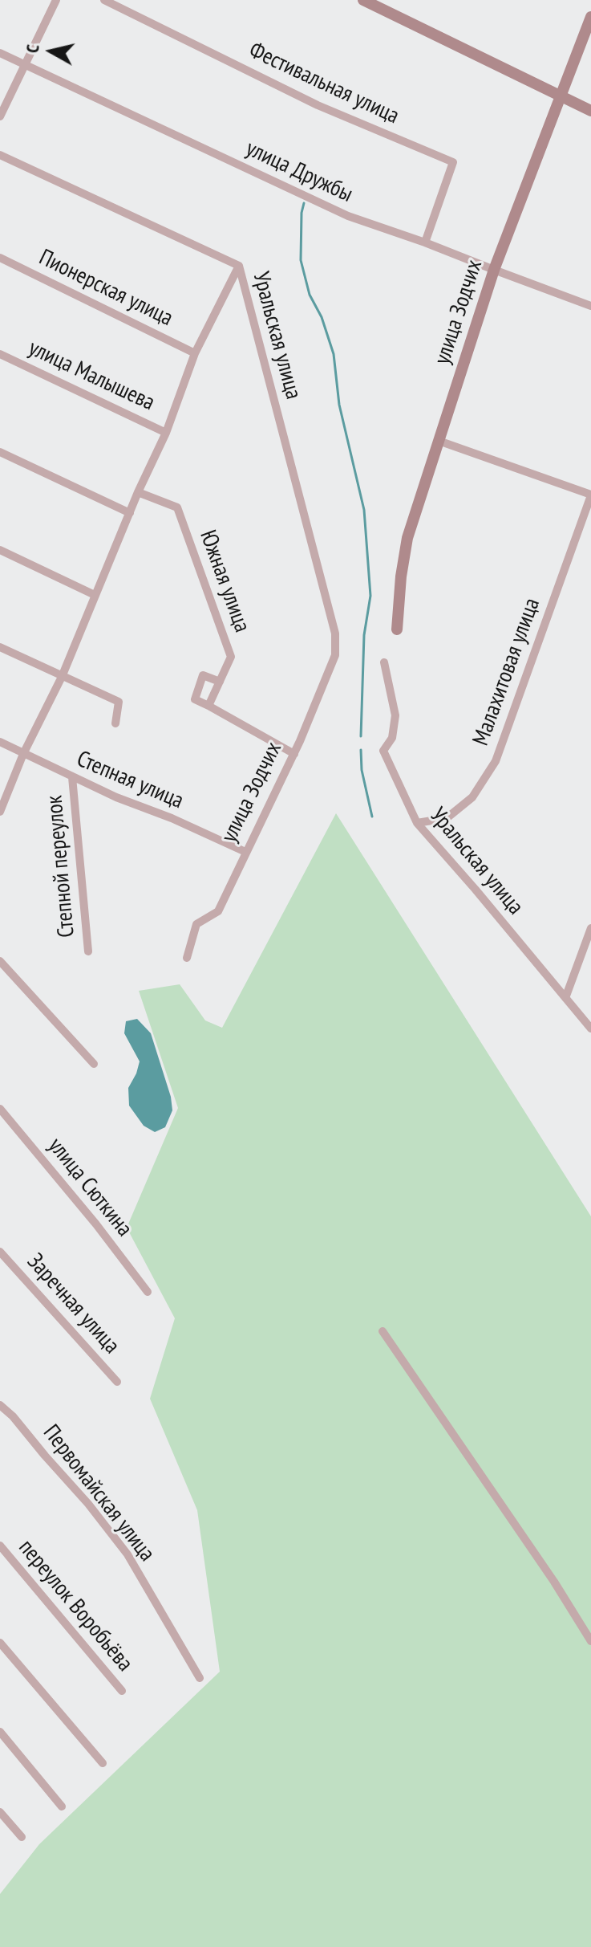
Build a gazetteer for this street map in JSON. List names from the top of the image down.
{
  "streets": {
    "street": [
      "Фестивальная улица",
      "улица Дружбы",
      "Пионерская улица",
      "улица Зодчих",
      "Уральская улица",
      "улица Малышева",
      "Южная улица",
      "Малахитовая улица",
      "Степная улица",
      "Степной переулок",
      "улица Сюткина",
      "Заречная улица",
      "Первомайская улица",
      "переулок Воробьёва"
    ]
  },
  "crossings": [
    ["Фестивальная улица", "улица Дружбы"],
    ["улица Дружбы", "улица Зодчих"],
    ["улица Зодчих", "Уральская улица"],
    ["улица Зодчих", "Степная улица"],
    ["Уральская улица", "Малахитовая улица"],
    ["Степная улица", "Степной переулок"]
  ],
  "north": "left"
}
